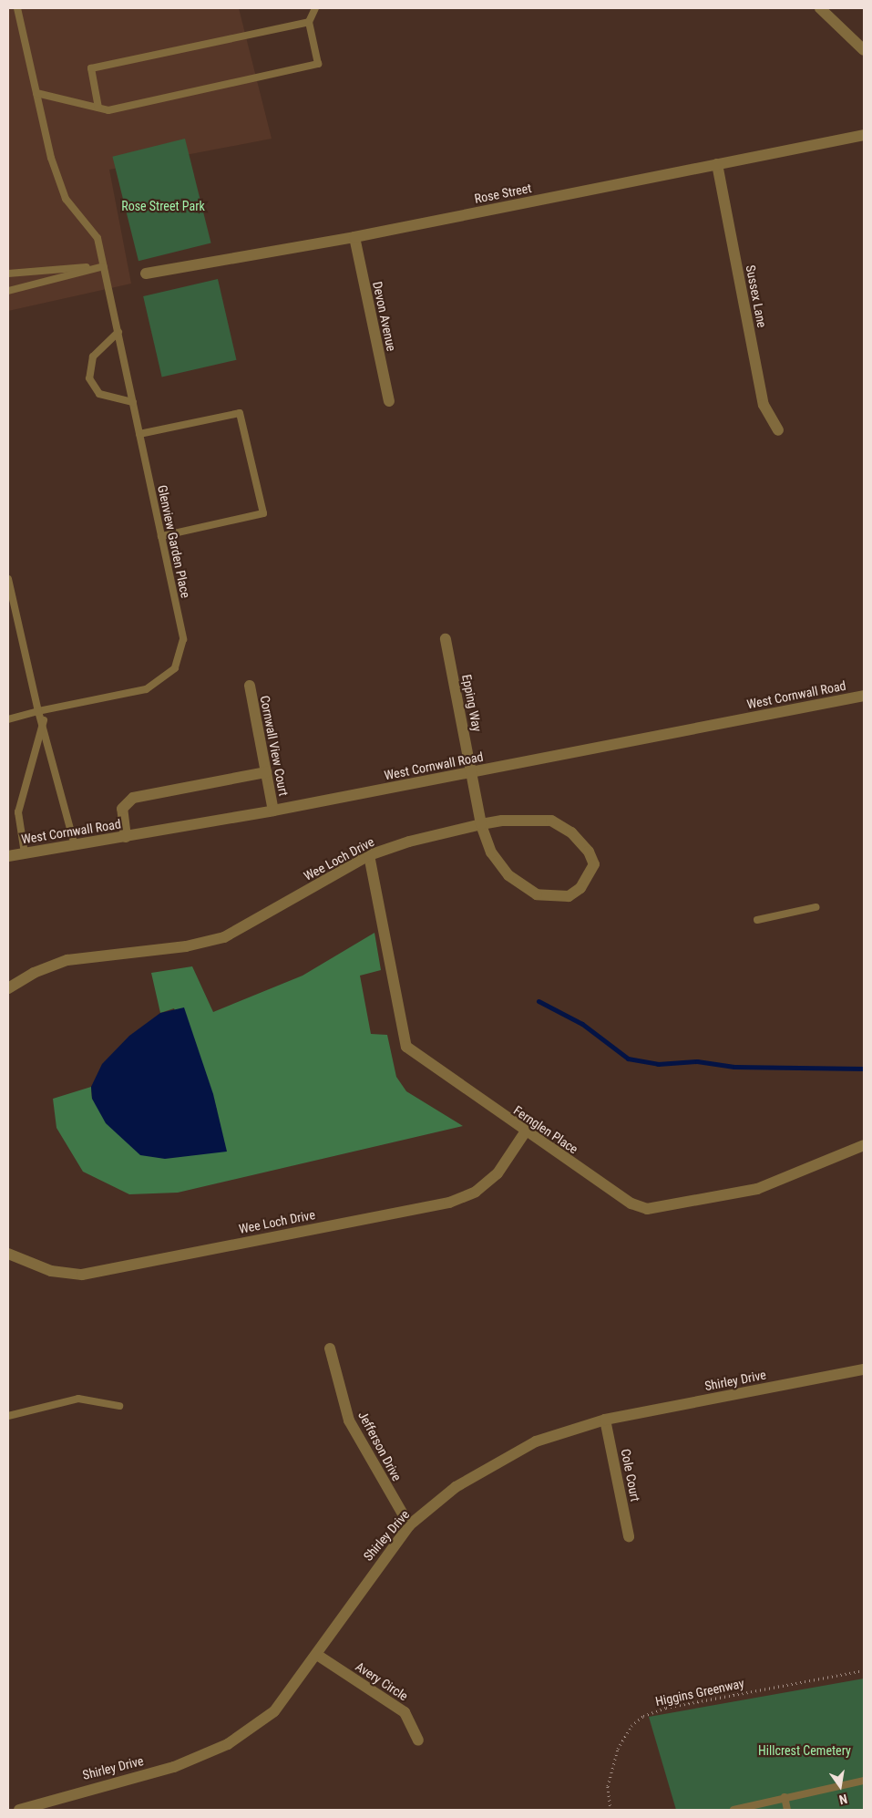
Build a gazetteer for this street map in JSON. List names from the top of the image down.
{
  "streets": {
    "street": [
      "Rose Street",
      "Sussex Lane",
      "Devon Avenue",
      "West Cornwall Road",
      "Epping Way",
      "Cornwall View Court",
      "Wee Loch Drive",
      "Fernglen Place",
      "Shirley Drive",
      "Jefferson Drive",
      "Cole Court",
      "Avery Circle"
    ],
    "lane": ["Glenview Garden Place"],
    "path": ["Higgins Greenway"]
  },
  "crossings": [
    ["Rose Street", "Sussex Lane"],
    ["Rose Street", "Devon Avenue"],
    ["West Cornwall Road", "Epping Way"],
    ["West Cornwall Road", "Cornwall View Court"],
    ["Epping Way", "Wee Loch Drive"],
    ["Wee Loch Drive", "Fernglen Place"],
    ["Shirley Drive", "Jefferson Drive"],
    ["Shirley Drive", "Cole Court"],
    ["Shirley Drive", "Avery Circle"]
  ],
  "parks": ["Rose Street Park", "Hillcrest Cemetery"],
  "north": "bottom"
}
